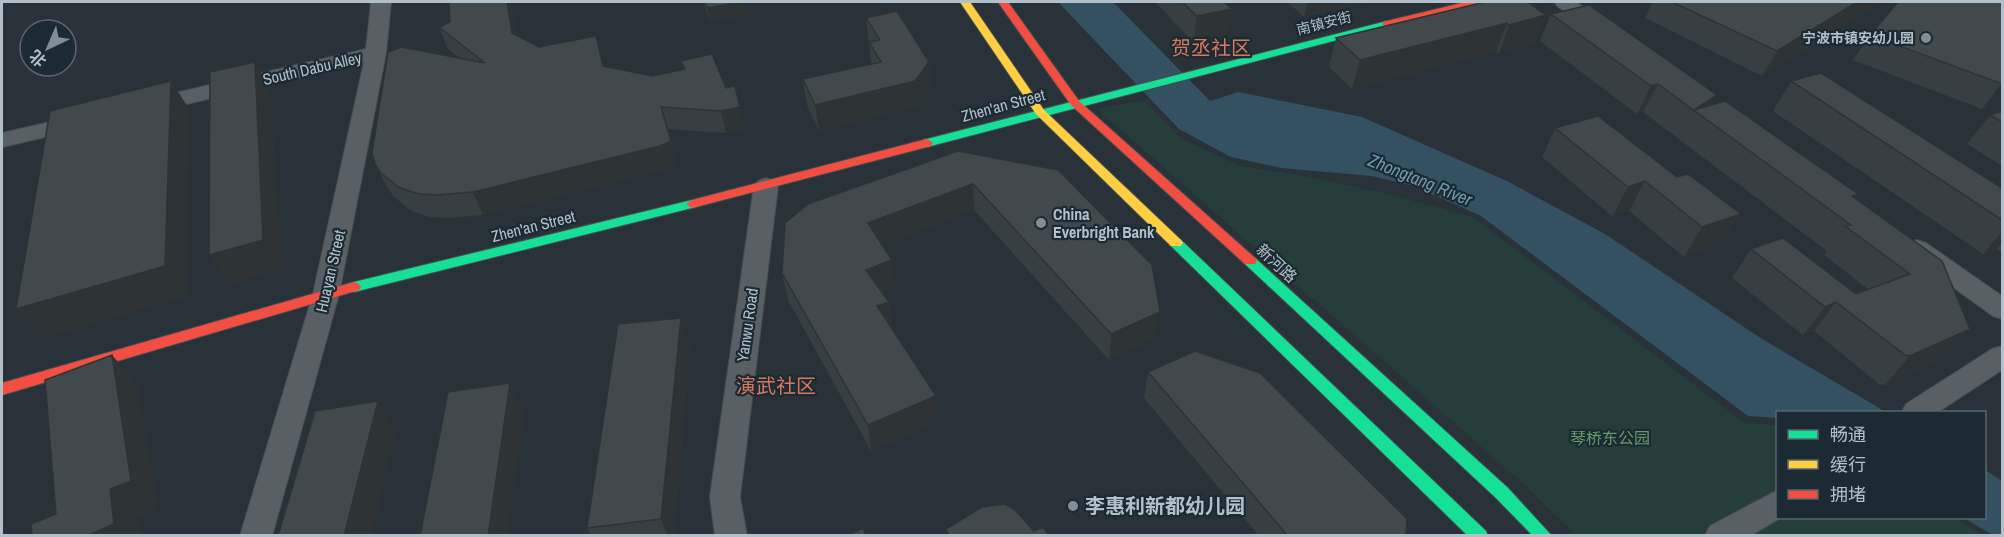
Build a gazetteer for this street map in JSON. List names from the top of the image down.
{
  "streets": {
    "main road": ["南镇安街", "Zhen'an Street", "新河路"],
    "street": ["South Dabu Alley", "Huayan Street", "Yanwu Road"]
  },
  "crossings": [
    ["南镇安街", "Zhen'an Street"],
    ["南镇安街", "新河路"],
    ["South Dabu Alley", "Huayan Street"],
    ["Zhen'an Street", "新河路"],
    ["Zhen'an Street", "Huayan Street"],
    ["Zhen'an Street", "Yanwu Road"]
  ],
  "districts": ["贺丞社区", "演武社区"],
  "water": ["Zhongtang River"],
  "parks": ["琴桥东公园"],
  "places": ["宁波市镇安幼儿园", "China Everbright Bank", "李惠利新都幼儿园"],
  "legend": ["畅通", "缓行", "拥堵"],
  "north": "bottom left"
}
